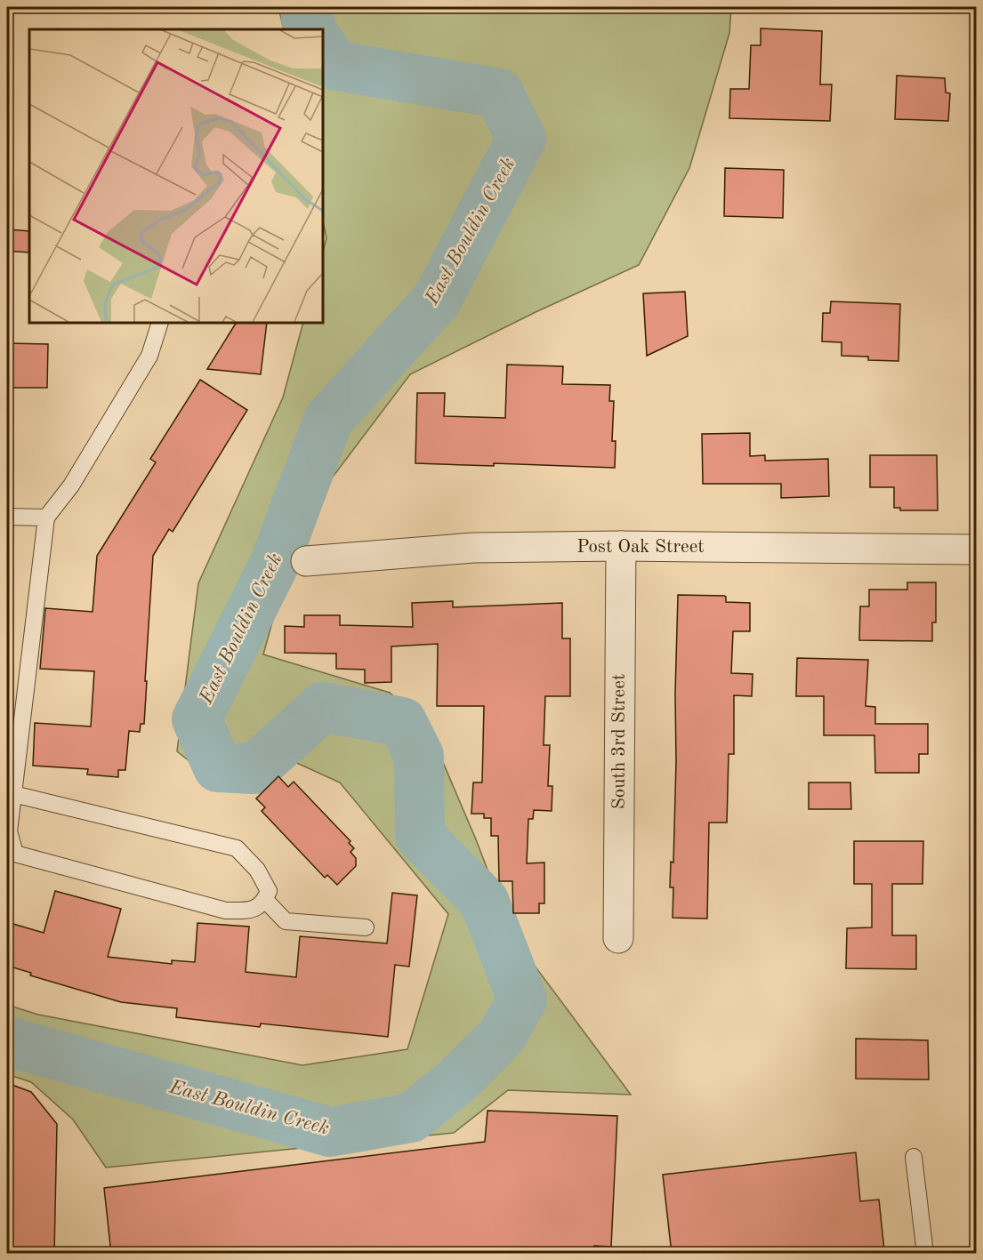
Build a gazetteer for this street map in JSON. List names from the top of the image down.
{
  "streets": {
    "street": ["Post Oak Street", "South 3rd Street"]
  },
  "crossings": [
    ["Post Oak Street", "South 3rd Street"]
  ],
  "water": ["East Bouldin Creek"]
}
